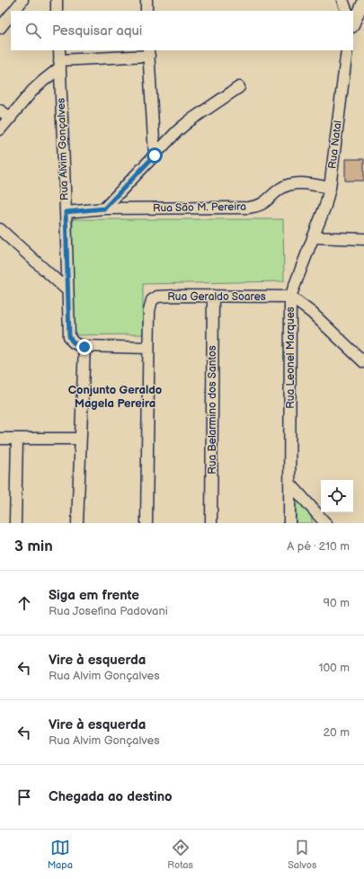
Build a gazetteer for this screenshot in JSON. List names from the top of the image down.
{
  "streets": {
    "street": [
      "Rua Natal",
      "Rua Alvim Gonçalves",
      "Rua São M. Pereira",
      "Rua Geraldo Soares",
      "Rua Leonel Marques",
      "Rua Belarmino dos Santos"
    ]
  },
  "crossings": [
    ["Rua Natal", "Rua São M. Pereira"],
    ["Rua Natal", "Rua Leonel Marques"],
    ["Rua Alvim Gonçalves", "Rua São M. Pereira"],
    ["Rua Geraldo Soares", "Rua Leonel Marques"],
    ["Rua Geraldo Soares", "Rua Belarmino dos Santos"]
  ],
  "districts": ["Conjunto Geraldo Magela Pereira"],
  "page": {
    "search": "Pesquisar aqui",
    "heading": ["3 min", "A pé · 210 m"],
    "list": [
      ["Siga em frente", "Rua Josefina Padovani", "90 m"],
      ["Vire à esquerda", "Rua Alvim Gonçalves", "100 m"],
      ["Vire à esquerda", "Rua Alvim Gonçalves", "20 m"],
      "Chegada ao destino"
    ],
    "nav": ["Mapa", "Rotas", "Salvos"]
  }
}
